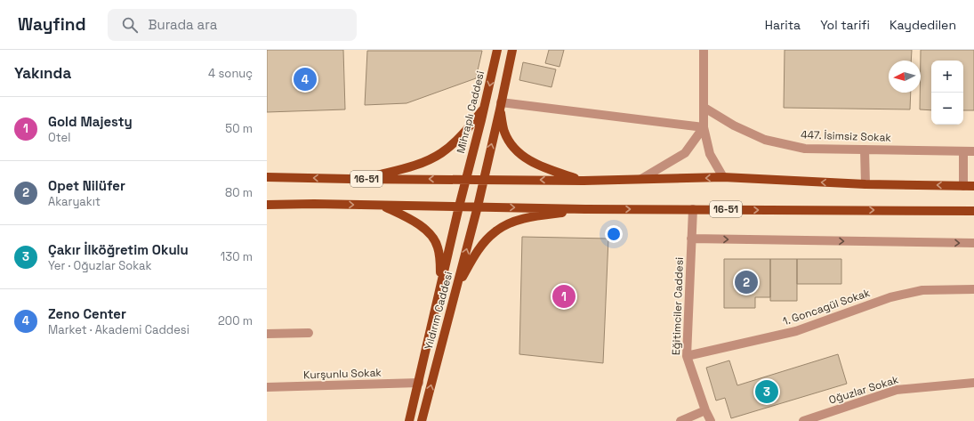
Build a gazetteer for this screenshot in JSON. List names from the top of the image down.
{
  "streets": {
    "main road": ["Mihraplı Caddesi", "16-51", "Yıldırım Caddesi"],
    "street": [
      "447. İsimsiz Sokak",
      "Eğitimciler Caddesi",
      "1. Goncagül Sokak",
      "Kurşunlu Sokak",
      "Oğuzlar Sokak"
    ]
  },
  "crossings": [
    ["Mihraplı Caddesi", "16-51"],
    ["Mihraplı Caddesi", "Yıldırım Caddesi"],
    ["16-51", "Eğitimciler Caddesi"],
    ["16-51", "Yıldırım Caddesi"],
    ["Eğitimciler Caddesi", "1. Goncagül Sokak"],
    ["Yıldırım Caddesi", "Kurşunlu Sokak"]
  ],
  "north": "left",
  "page": {
    "header": "Wayfind",
    "search": "Burada ara",
    "nav": ["Harita", "Yol tarifi", "Kaydedilen"],
    "heading": ["Yakında", "4 sonuç"],
    "map_buttons": ["+", "−"],
    "pins": [
      "4",
      "2",
      "1",
      "3"
    ],
    "list": [
      {
        "mark": "1",
        "name": "Gold Majesty",
        "note": "Otel",
        "value": "50 m"
      },
      {
        "mark": "2",
        "name": "Opet Nilüfer",
        "note": "Akaryakıt",
        "value": "80 m"
      },
      {
        "mark": "3",
        "name": "Çakır İlköğretim Okulu",
        "note": "Yer · Oğuzlar Sokak",
        "value": "130 m"
      },
      {
        "mark": "4",
        "name": "Zeno Center",
        "note": "Market · Akademi Caddesi",
        "value": "200 m"
      }
    ]
  }
}
